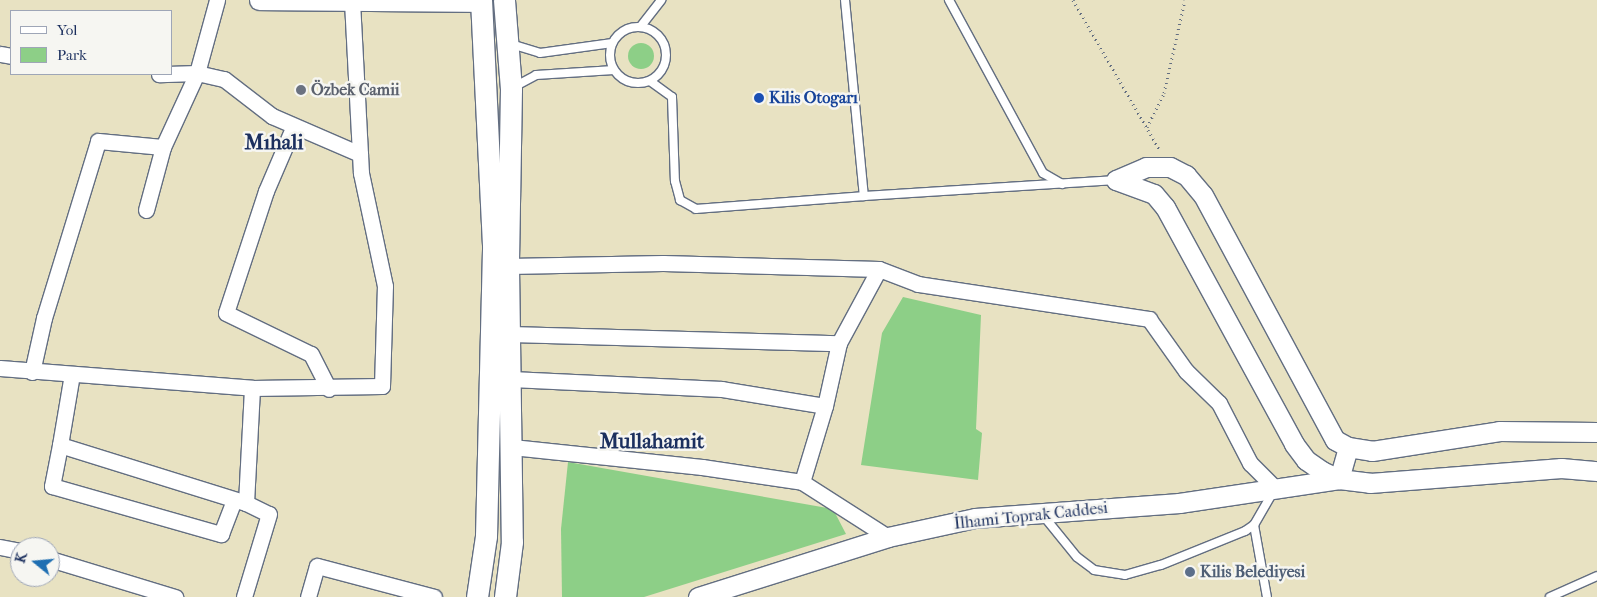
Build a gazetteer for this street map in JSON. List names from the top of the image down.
{
  "streets": {
    "street": ["İlhami Toprak Caddesi"]
  },
  "districts": ["Mıhali", "Mullahamit"],
  "places": ["Özbek Camii", "Kilis Otogarı", "Kilis Belediyesi"],
  "legend": ["Yol", "Park"],
  "north": "left"
}
